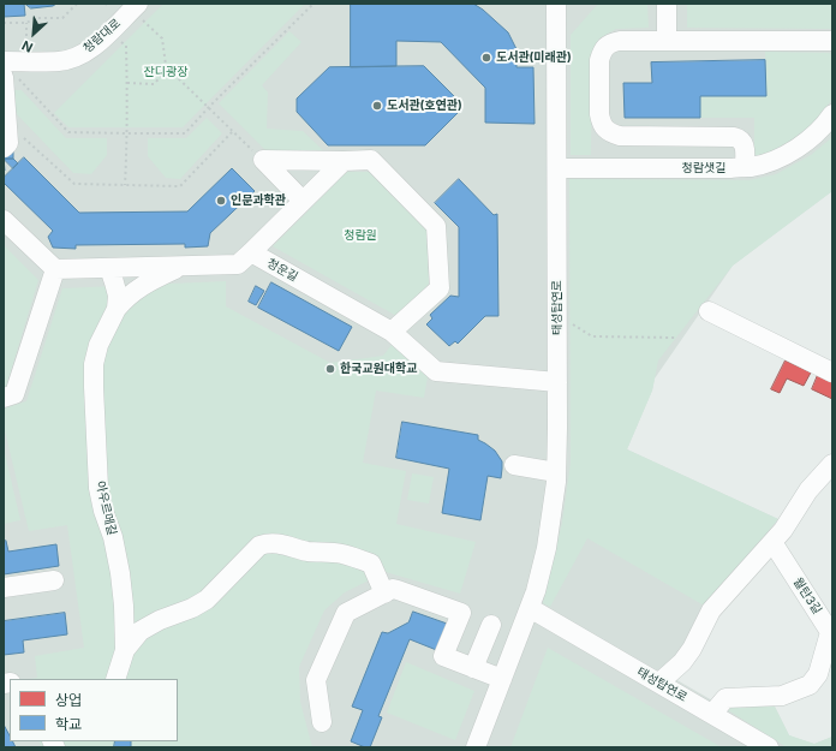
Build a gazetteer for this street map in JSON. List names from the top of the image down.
{
  "streets": {
    "street": [
      "청람대로",
      "청람샛길",
      "청운길",
      "태성탑연로",
      "아우르메길",
      "월탄3길"
    ]
  },
  "crossings": [
    ["청람샛길", "태성탑연로"],
    ["청운길", "태성탑연로"],
    ["태성탑연로", "월탄3길"]
  ],
  "parks": ["잔디광장", "청람원"],
  "places": [
    "도서관(미래관)",
    "도서관(호연관)",
    "인문과학관",
    "한국교원대학교"
  ],
  "legend": ["상업", "학교"],
  "north": "bottom left"
}
